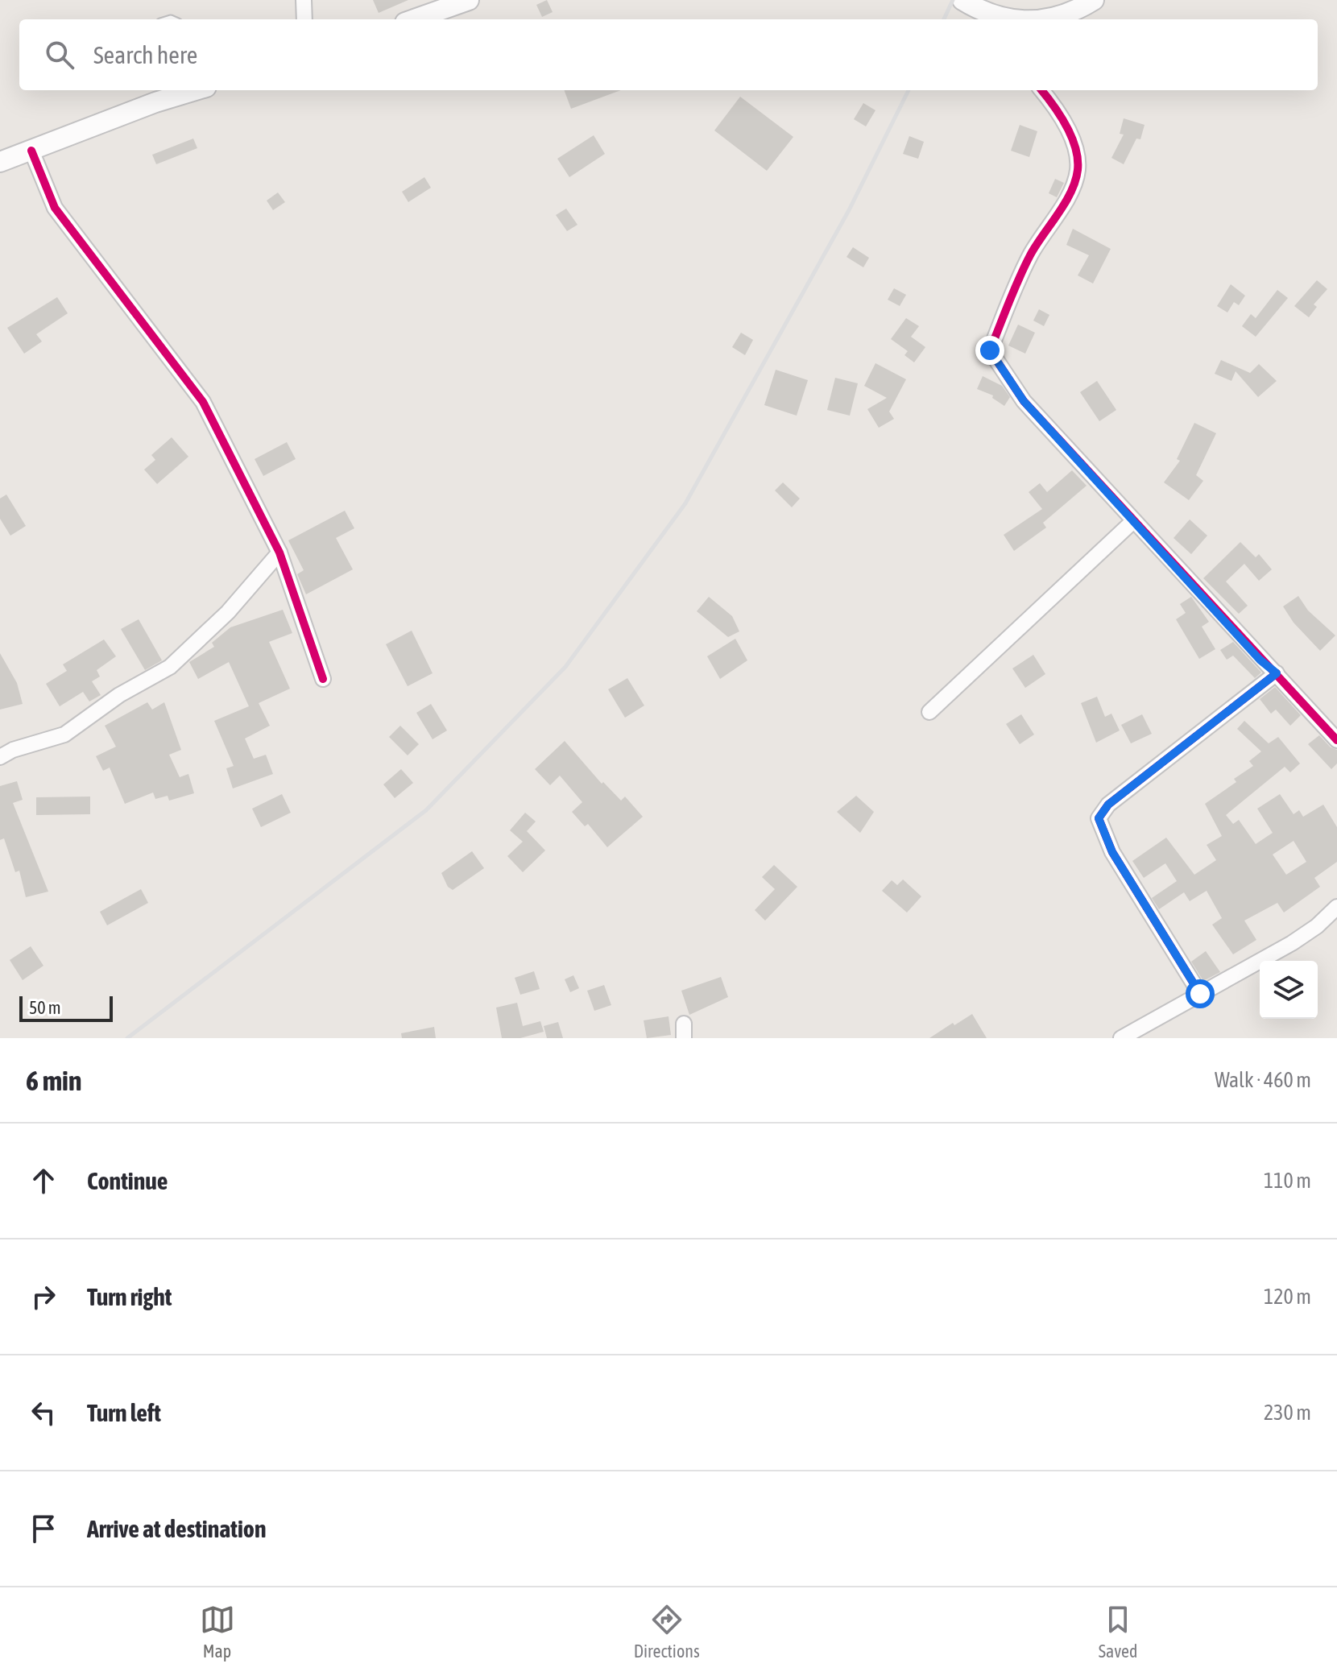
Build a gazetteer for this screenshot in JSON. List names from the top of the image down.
{
  "scale_bar": "50 m",
  "page": {
    "search": "Search here",
    "scale": "50 m",
    "heading": ["6 min", "Walk · 460 m"],
    "list": [
      ["Continue", "110 m"],
      ["Turn right", "120 m"],
      ["Turn left", "230 m"],
      "Arrive at destination"
    ],
    "nav": ["Map", "Directions", "Saved"]
  }
}
